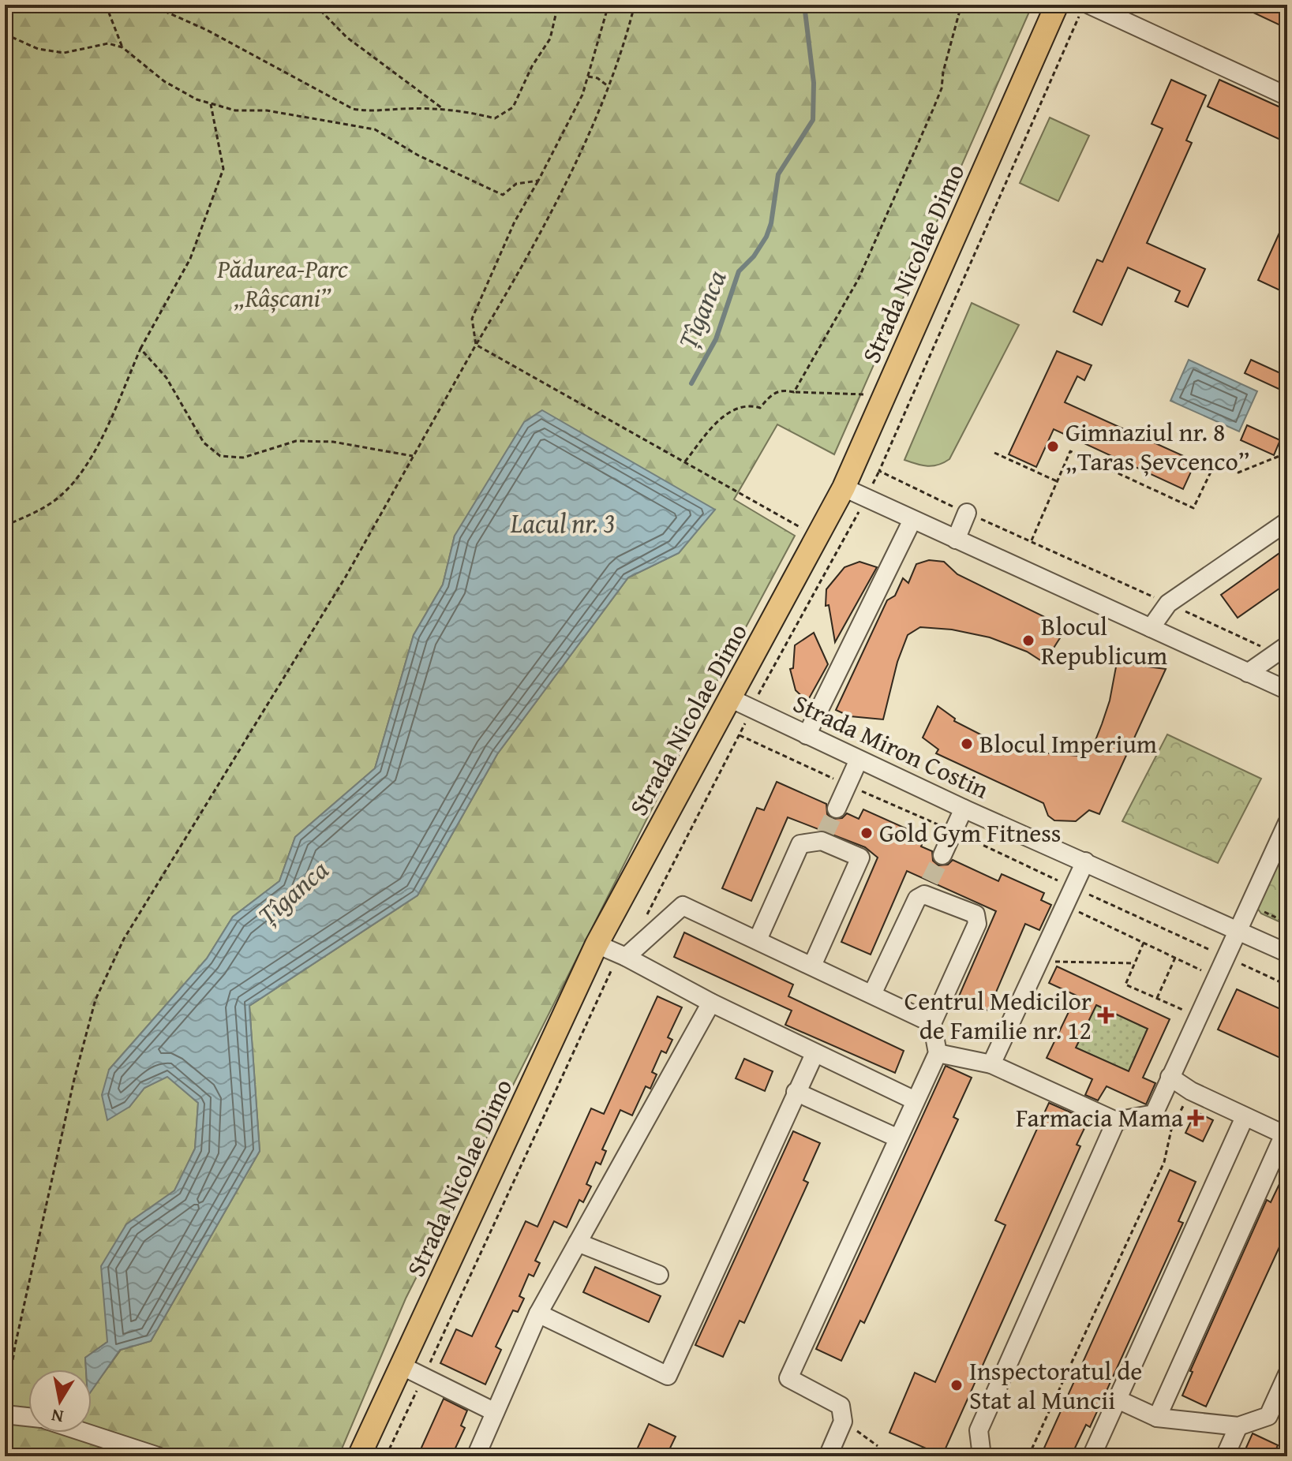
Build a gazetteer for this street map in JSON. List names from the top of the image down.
{
  "streets": {
    "main road": ["Strada Nicolae Dimo"],
    "street": ["Strada Miron Costin"]
  },
  "crossings": [
    ["Strada Nicolae Dimo", "Strada Miron Costin"]
  ],
  "water": ["Țîganca", "Lacul nr. 3"],
  "parks": ["Pădurea-Parc „Râșcani”"],
  "places": {
    "other": [
      "Gimnaziul nr. 8 „Taras Șevcenco”",
      "Blocul Republicum",
      "Blocul Imperium",
      "Gold Gym Fitness",
      "Inspectoratul de Stat al Muncii"
    ],
    "health": ["Centrul Medicilor de Familie nr. 12", "Farmacia Mama"]
  },
  "north": "bottom"
}
